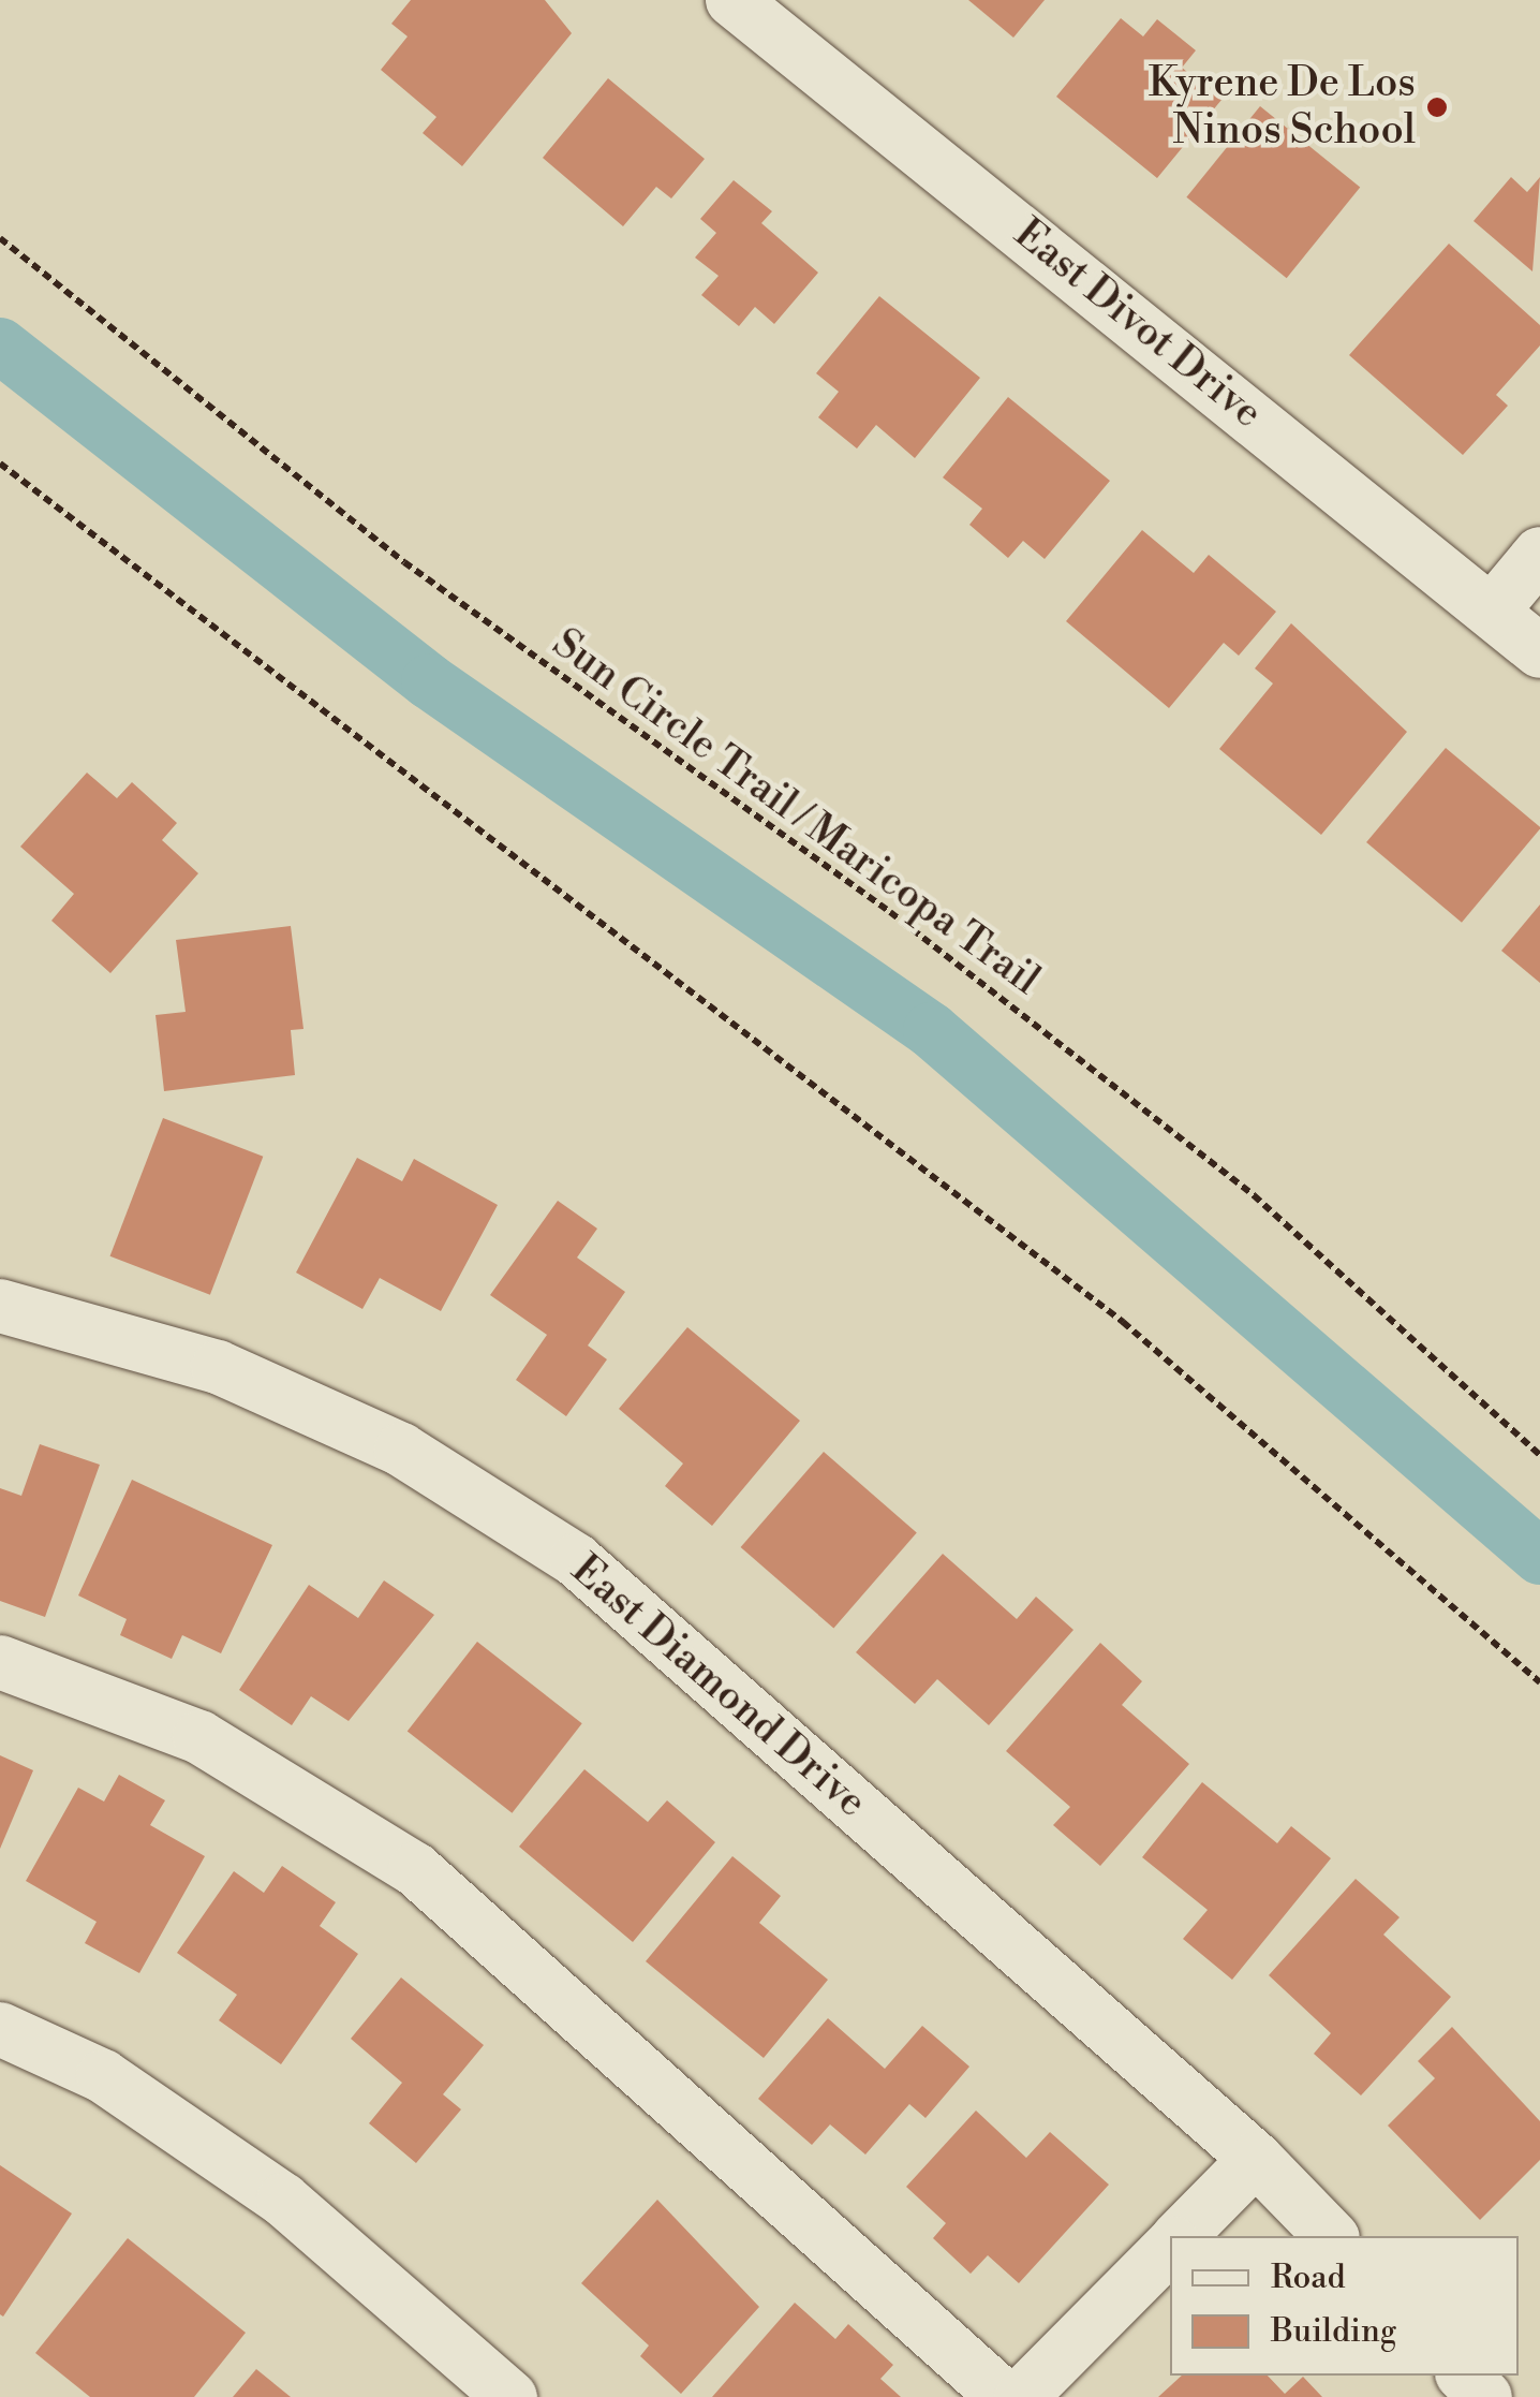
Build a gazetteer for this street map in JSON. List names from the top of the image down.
{
  "streets": {
    "street": ["East Divot Drive", "East Diamond Drive"],
    "path": ["Sun Circle Trail / Maricopa Trail"]
  },
  "places": ["Kyrene De Los Ninos School"],
  "legend": ["Road", "Building"]
}
